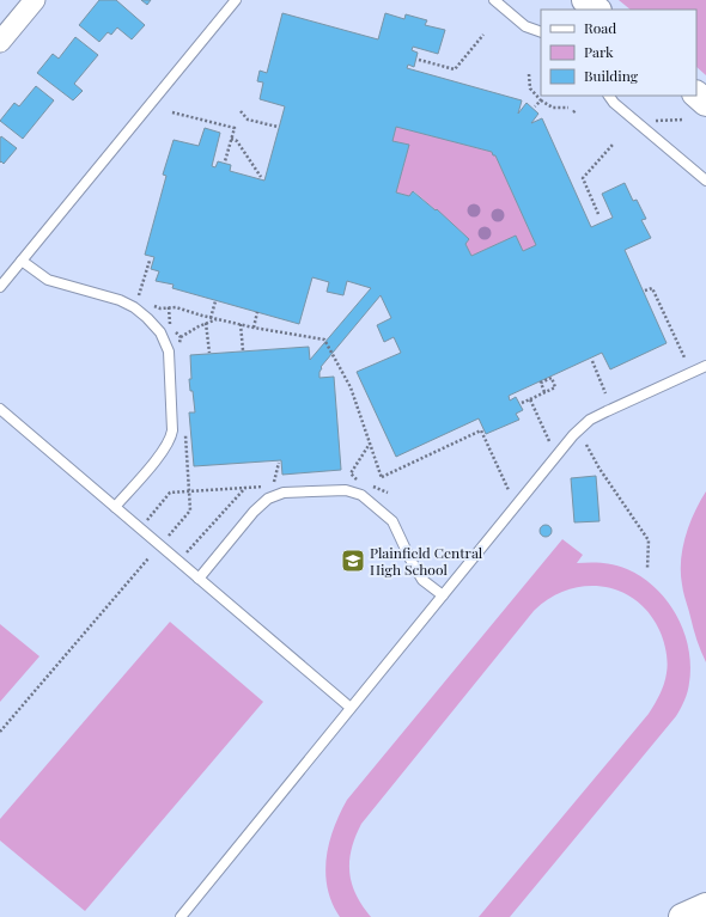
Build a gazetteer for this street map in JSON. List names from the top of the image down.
{
  "places": {
    "school or university": ["Plainfield Central High School"]
  },
  "legend": ["Road", "Park", "Building"]
}
